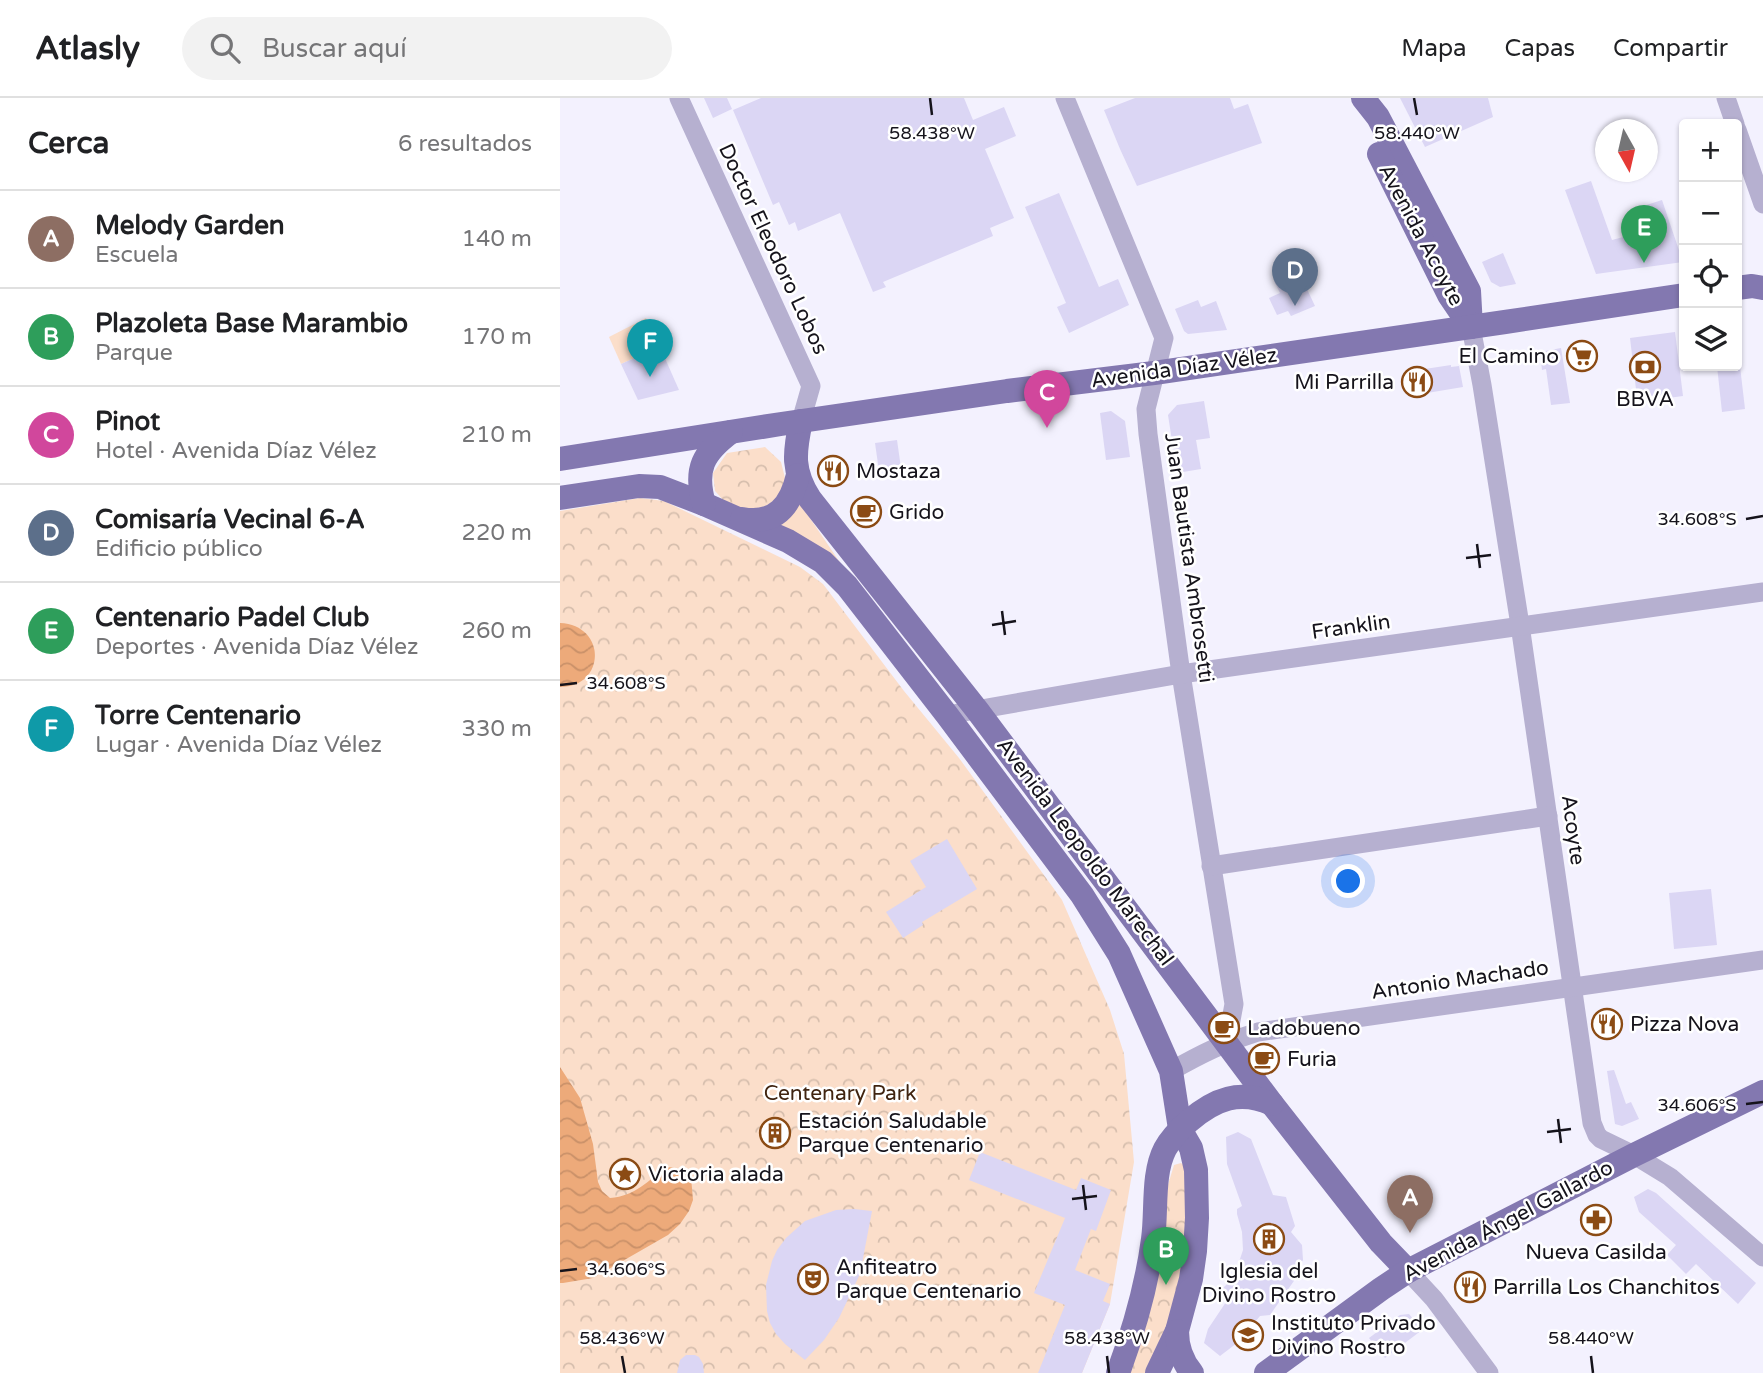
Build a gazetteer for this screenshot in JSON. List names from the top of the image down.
{
  "streets": {
    "main road": [
      "Avenida Acoyte",
      "Avenida Díaz Vélez",
      "Avenida Leopoldo Marechal",
      "Avenida Ángel Gallardo"
    ],
    "street": [
      "Doctor Eleodoro Lobos",
      "Juan Bautista Ambrosetti",
      "Franklin",
      "Acoyte",
      "Antonio Machado"
    ]
  },
  "crossings": [
    ["Avenida Acoyte", "Avenida Díaz Vélez"],
    ["Avenida Acoyte", "Acoyte"],
    ["Doctor Eleodoro Lobos", "Avenida Díaz Vélez"],
    ["Doctor Eleodoro Lobos", "Avenida Leopoldo Marechal"],
    ["Avenida Díaz Vélez", "Juan Bautista Ambrosetti"],
    ["Avenida Díaz Vélez", "Acoyte"],
    ["Avenida Díaz Vélez", "Avenida Leopoldo Marechal"],
    ["Juan Bautista Ambrosetti", "Franklin"],
    ["Juan Bautista Ambrosetti", "Avenida Leopoldo Marechal"],
    ["Juan Bautista Ambrosetti", "Antonio Machado"],
    ["Franklin", "Acoyte"],
    ["Franklin", "Avenida Leopoldo Marechal"],
    ["Acoyte", "Antonio Machado"],
    ["Acoyte", "Avenida Ángel Gallardo"],
    ["Avenida Leopoldo Marechal", "Antonio Machado"],
    ["Avenida Leopoldo Marechal", "Avenida Ángel Gallardo"]
  ],
  "parks": ["Centenary Park"],
  "places": {
    "supermarket": ["El Camino"],
    "bank": ["BBVA"],
    "restaurant": [
      "Mi Parrilla",
      "Mostaza",
      "Pizza Nova",
      "Parrilla Los Chanchitos"
    ],
    "cafe": ["Grido", "Ladobueno", "Furia"],
    "building": ["Estación Saludable Parque Centenario", "Iglesia del Divino Rostro"],
    "place": ["Victoria alada"],
    "pharmacy": ["Nueva Casilda"],
    "theatre": ["Anfiteatro Parque Centenario"],
    "school or university": ["Instituto Privado Divino Rostro"]
  },
  "north": "bottom",
  "page": {
    "header": "Atlasly",
    "search": "Buscar aquí",
    "nav": ["Mapa", "Capas", "Compartir"],
    "heading": ["Cerca", "6 resultados"],
    "map_buttons": ["+", "−"],
    "list": [
      {
        "mark": "A",
        "name": "Melody Garden",
        "note": "Escuela",
        "value": "140 m"
      },
      {
        "mark": "B",
        "name": "Plazoleta Base Marambio",
        "note": "Parque",
        "value": "170 m"
      },
      {
        "mark": "C",
        "name": "Pinot",
        "note": "Hotel · Avenida Díaz Vélez",
        "value": "210 m"
      },
      {
        "mark": "D",
        "name": "Comisaría Vecinal 6-A",
        "note": "Edificio público",
        "value": "220 m"
      },
      {
        "mark": "E",
        "name": "Centenario Padel Club",
        "note": "Deportes · Avenida Díaz Vélez",
        "value": "260 m"
      },
      {
        "mark": "F",
        "name": "Torre Centenario",
        "note": "Lugar · Avenida Díaz Vélez",
        "value": "330 m"
      }
    ],
    "pins": [
      "E",
      "D",
      "F",
      "C",
      "A",
      "B"
    ]
  },
  "coordinates": [
    "58.438°W",
    "58.440°W",
    "34.608°S",
    "34.606°S",
    "58.436°W"
  ]
}
